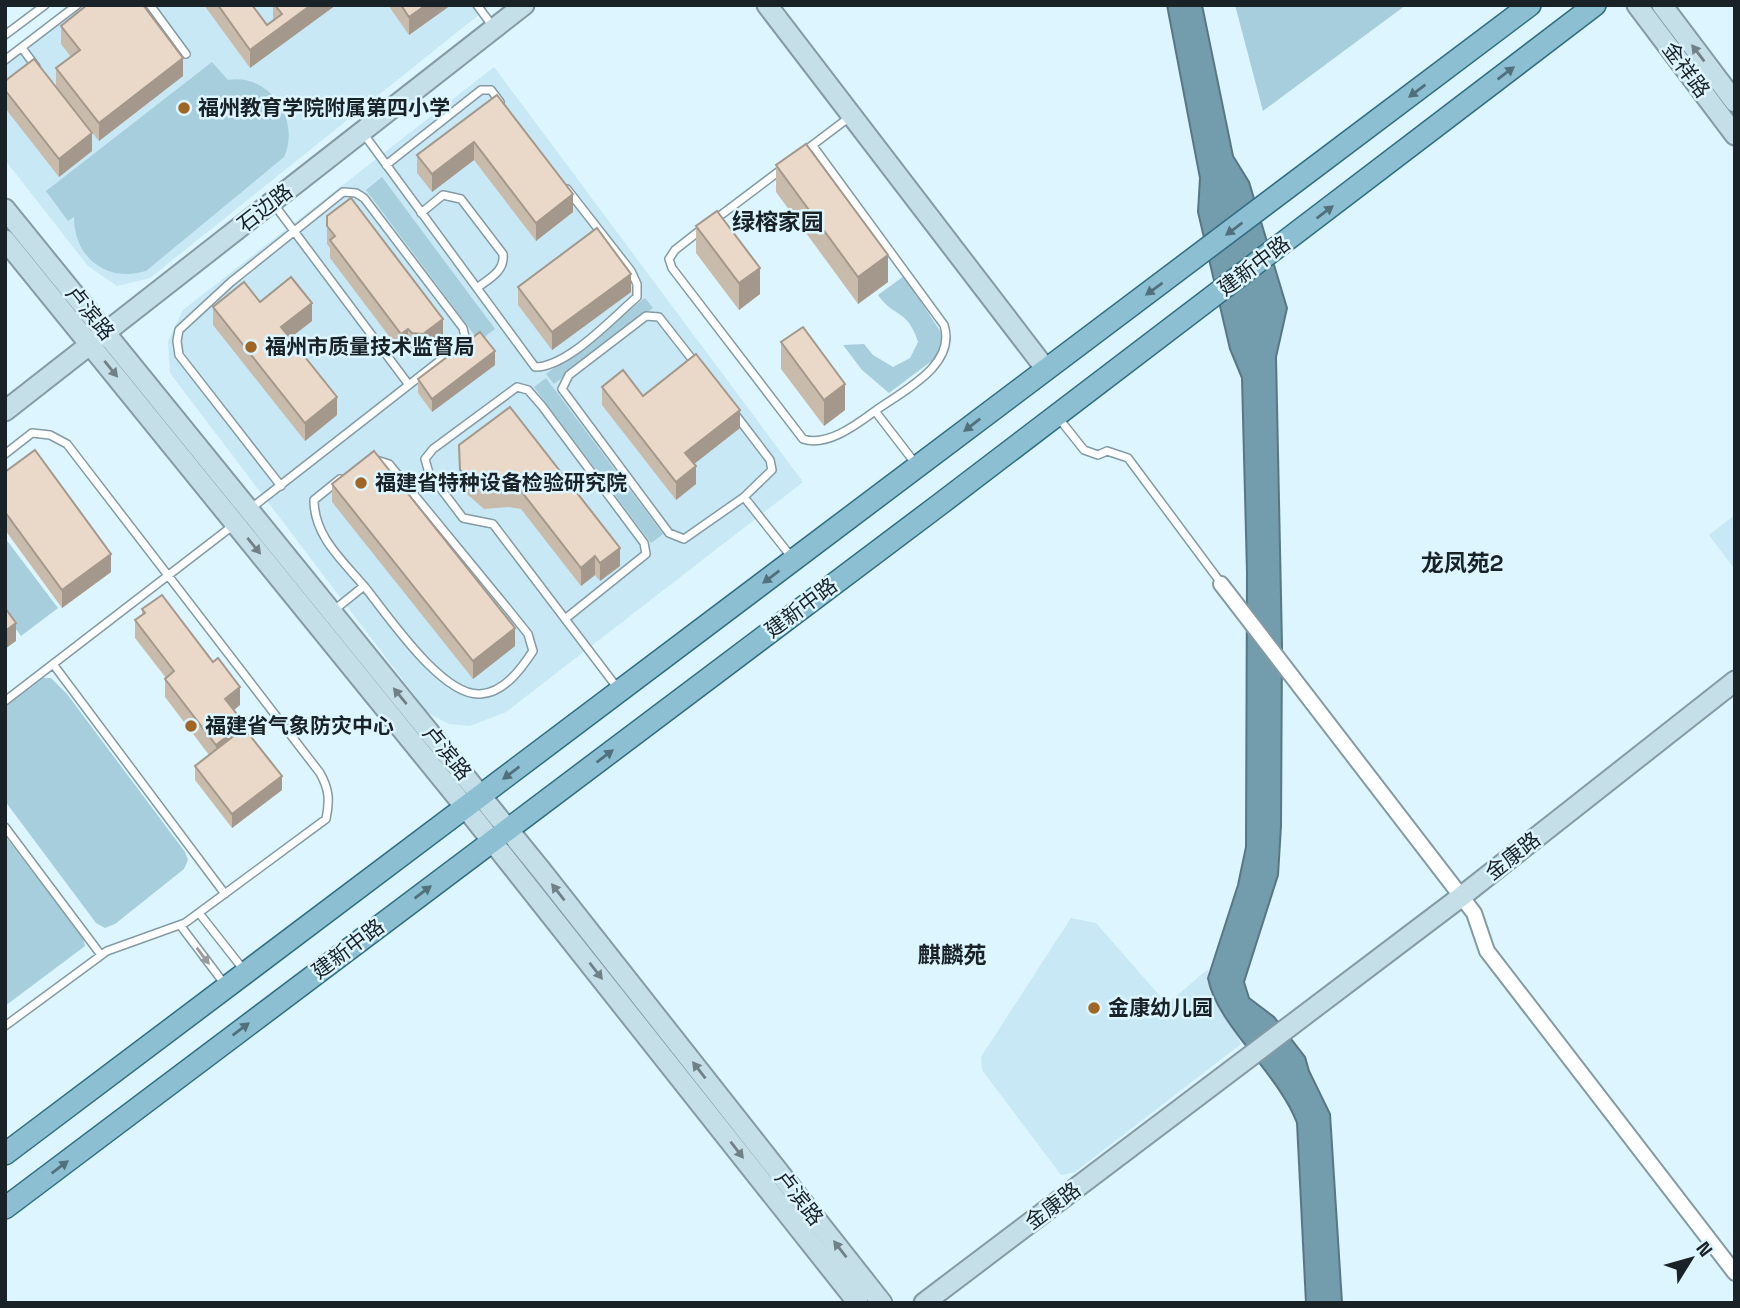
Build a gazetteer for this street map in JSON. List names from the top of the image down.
{
  "streets": {
    "main road": [
      "金祥路",
      "石边路",
      "建新中路",
      "卢滨路",
      "金康路"
    ]
  },
  "crossings": [
    ["石边路", "卢滨路"],
    ["建新中路", "卢滨路"]
  ],
  "districts": ["绿榕家园", "龙凤苑2", "麒麟苑"],
  "places": [
    "福州教育学院附属第四小学",
    "福州市质量技术监督局",
    "福建省特种设备检验研究院",
    "福建省气象防灾中心",
    "金康幼儿园"
  ],
  "north": "top right"
}
